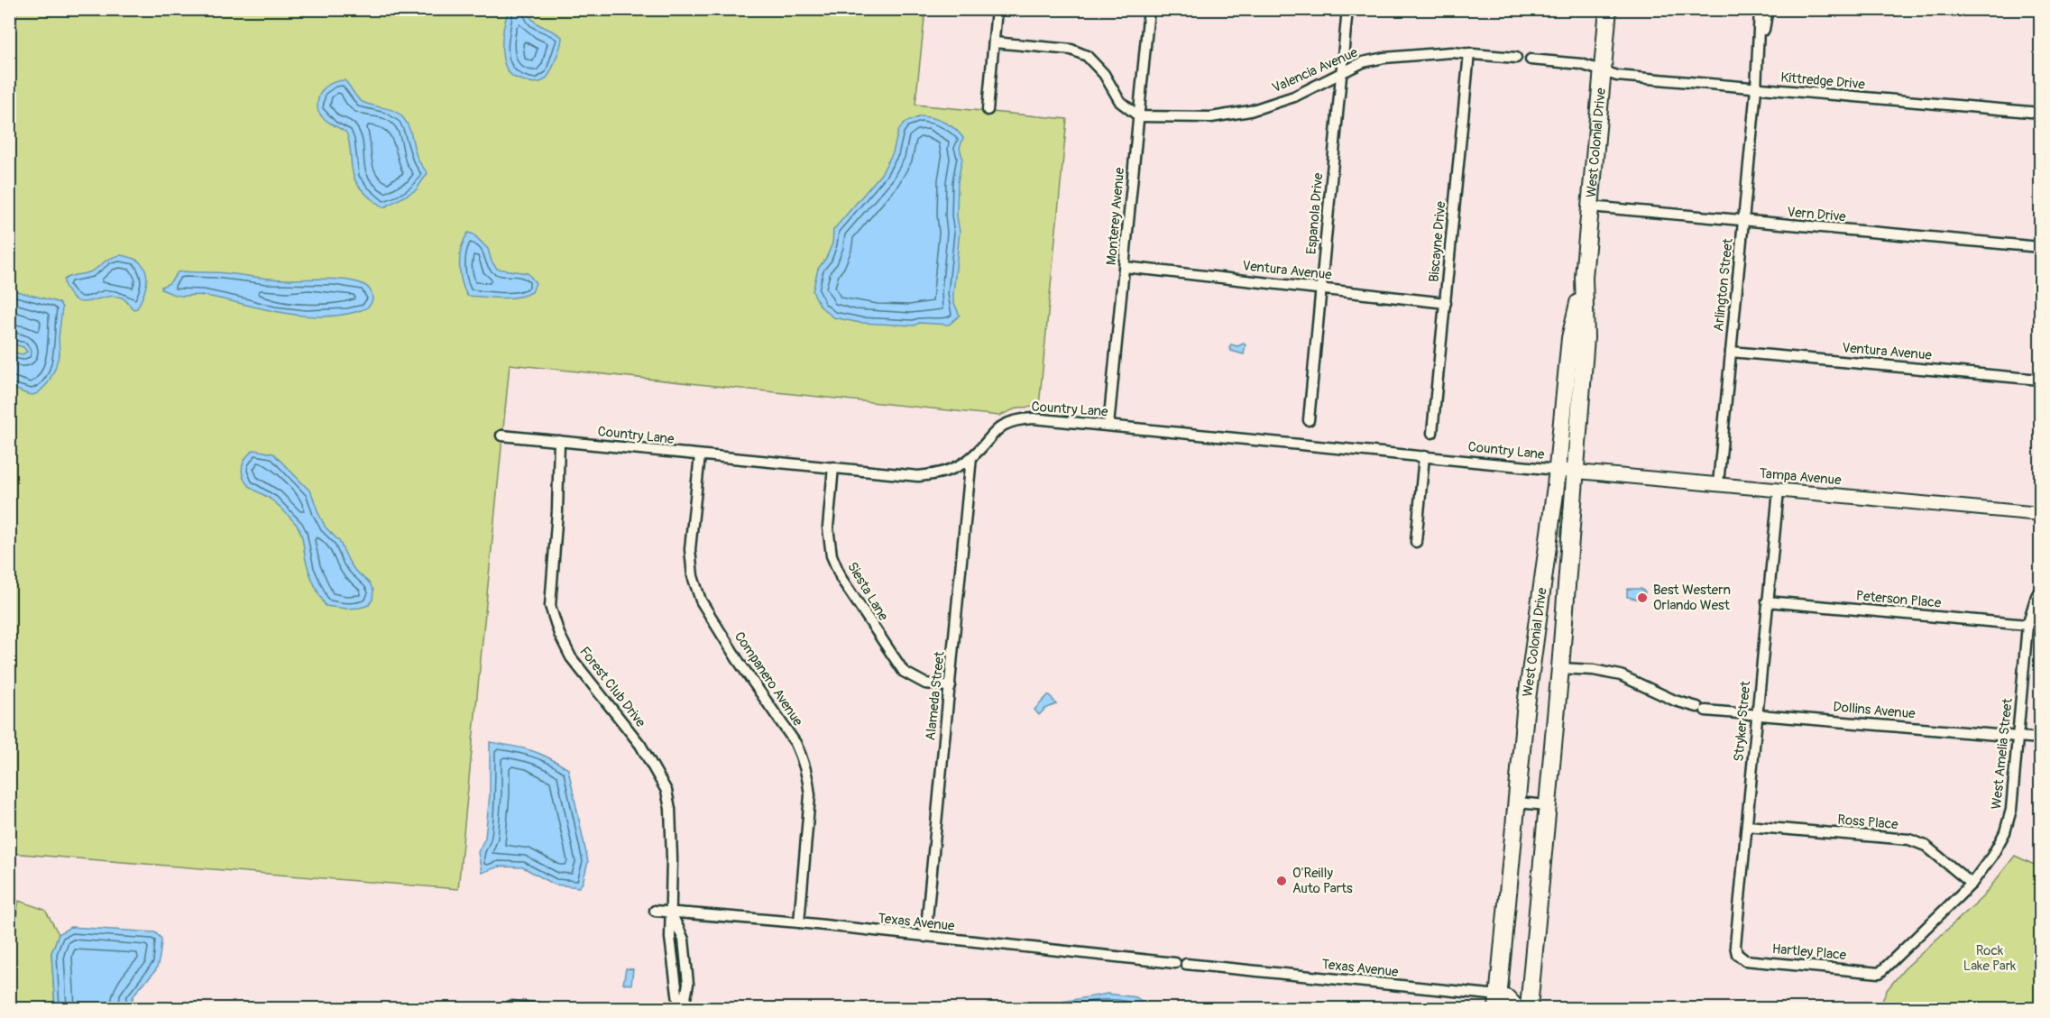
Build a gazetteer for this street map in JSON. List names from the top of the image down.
{
  "streets": {
    "highway": ["West Colonial Drive"],
    "street": [
      "Valencia Avenue",
      "Kittredge Drive",
      "Espanola Drive",
      "Vern Drive",
      "Monterey Avenue",
      "Biscayne Drive",
      "Ventura Avenue",
      "Arlington Street",
      "Country Lane",
      "Tampa Avenue",
      "Siesta Lane",
      "Peterson Place",
      "Companero Avenue",
      "Forest Club Drive",
      "Alameda Street",
      "Dollins Avenue",
      "Stryker Street",
      "West Amelia Street",
      "Ross Place",
      "Texas Avenue",
      "Hartley Place"
    ]
  },
  "crossings": [
    ["Valencia Avenue", "Espanola Drive"],
    ["Valencia Avenue", "Monterey Avenue"],
    ["Valencia Avenue", "Biscayne Drive"],
    ["Kittredge Drive", "West Colonial Drive"],
    ["Kittredge Drive", "Arlington Street"],
    ["West Colonial Drive", "Vern Drive"],
    ["West Colonial Drive", "Country Lane"],
    ["West Colonial Drive", "Tampa Avenue"],
    ["West Colonial Drive", "Dollins Avenue"],
    ["West Colonial Drive", "Texas Avenue"],
    ["Espanola Drive", "Ventura Avenue"],
    ["Vern Drive", "Arlington Street"],
    ["Monterey Avenue", "Ventura Avenue"],
    ["Monterey Avenue", "Country Lane"],
    ["Biscayne Drive", "Ventura Avenue"],
    ["Ventura Avenue", "Arlington Street"],
    ["Arlington Street", "Tampa Avenue"],
    ["Country Lane", "Tampa Avenue"],
    ["Country Lane", "Siesta Lane"],
    ["Country Lane", "Companero Avenue"],
    ["Country Lane", "Forest Club Drive"],
    ["Country Lane", "Alameda Street"],
    ["Tampa Avenue", "Stryker Street"],
    ["Siesta Lane", "Alameda Street"],
    ["Peterson Place", "Stryker Street"],
    ["Peterson Place", "West Amelia Street"],
    ["Companero Avenue", "Texas Avenue"],
    ["Forest Club Drive", "Texas Avenue"],
    ["Alameda Street", "Texas Avenue"],
    ["Dollins Avenue", "Stryker Street"],
    ["Dollins Avenue", "West Amelia Street"],
    ["Stryker Street", "Ross Place"],
    ["Stryker Street", "Hartley Place"],
    ["West Amelia Street", "Ross Place"],
    ["West Amelia Street", "Hartley Place"]
  ],
  "parks": ["Rock Lake Park"],
  "places": ["Best Western Orlando West", "O'Reilly Auto Parts"]
}
